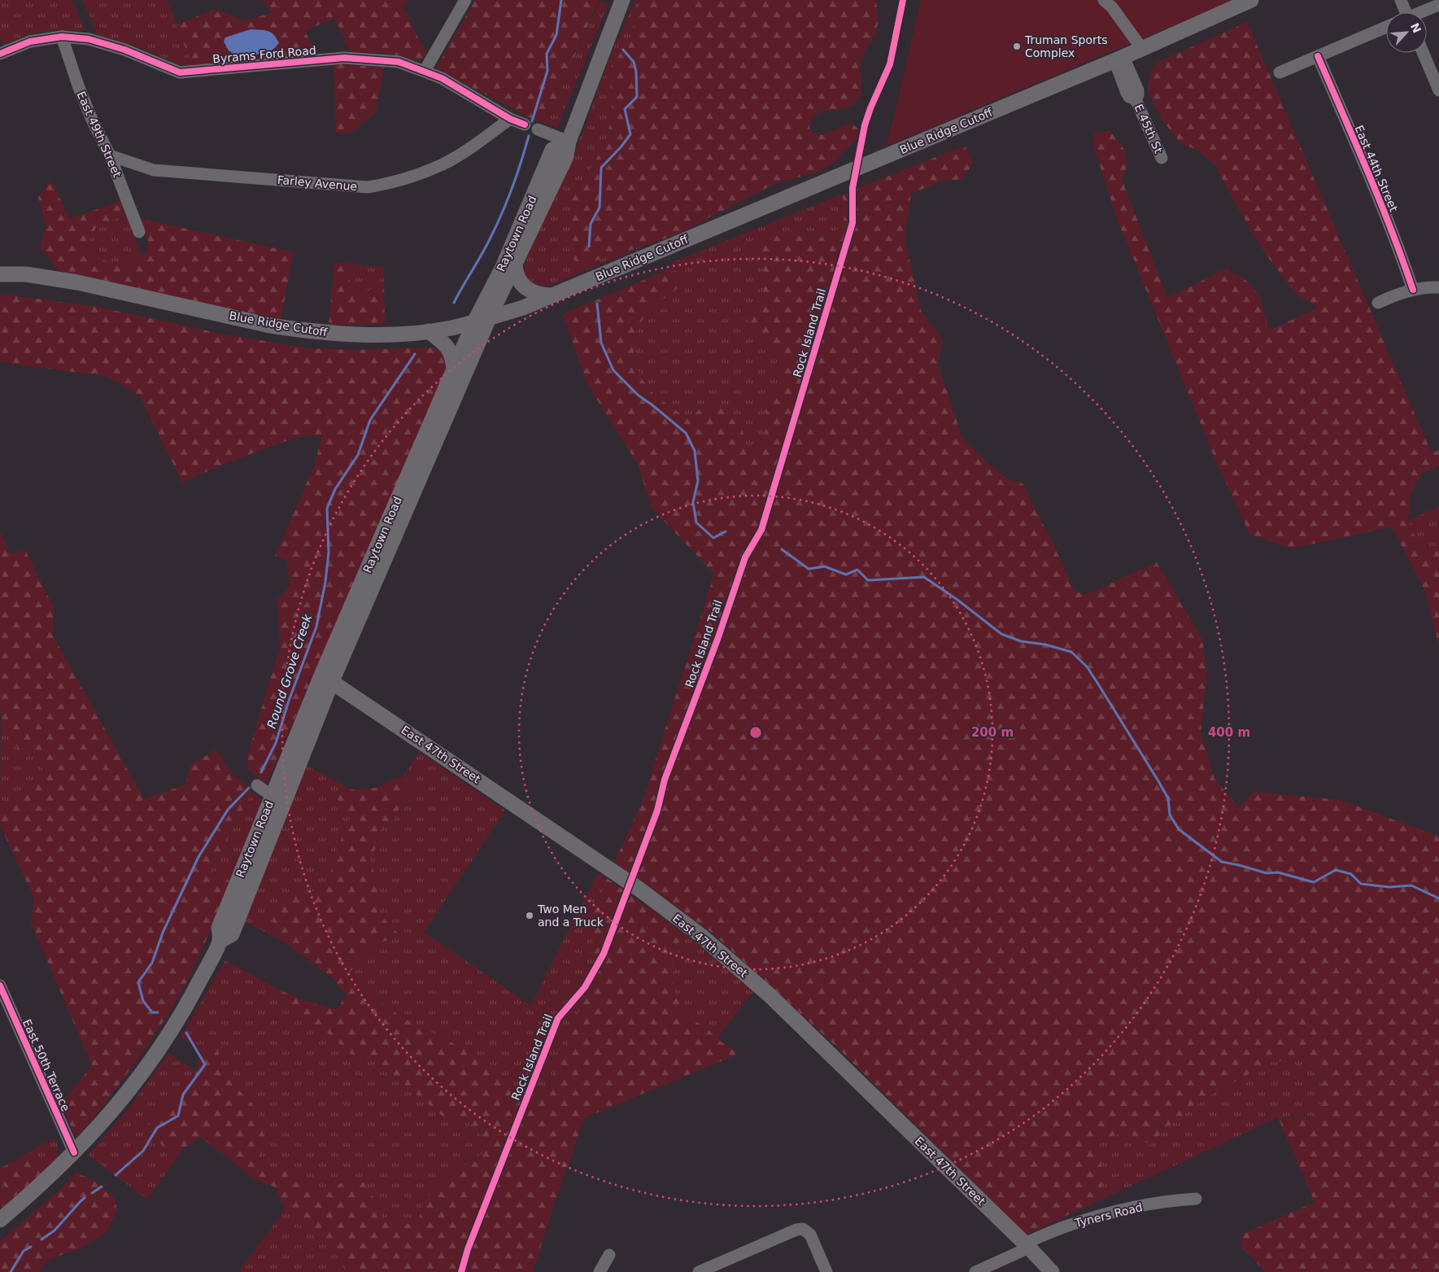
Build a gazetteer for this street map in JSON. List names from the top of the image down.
{
  "streets": {
    "main road": ["Blue Ridge Cutoff", "Raytown Road", "East 47th Street"],
    "street": [
      "Byrams Ford Road",
      "E 45th St",
      "East 49th Street",
      "East 44th Street",
      "Farley Avenue",
      "East 50th Terrace",
      "Tyners Road"
    ],
    "cycle path": ["Rock Island Trail"]
  },
  "crossings": [
    ["Byrams Ford Road", "East 49th Street"],
    ["Byrams Ford Road", "Farley Avenue"],
    ["E 45th St", "Blue Ridge Cutoff"],
    ["Blue Ridge Cutoff", "Raytown Road"],
    ["East 49th Street", "Farley Avenue"],
    ["Raytown Road", "East 47th Street"],
    ["Raytown Road", "East 50th Terrace"],
    ["East 47th Street", "Tyners Road"]
  ],
  "water": ["Round Grove Creek"],
  "places": ["Truman Sports Complex", "Two Men and a Truck"],
  "north": "top right",
  "rings": ["200 m", "400 m"]
}
